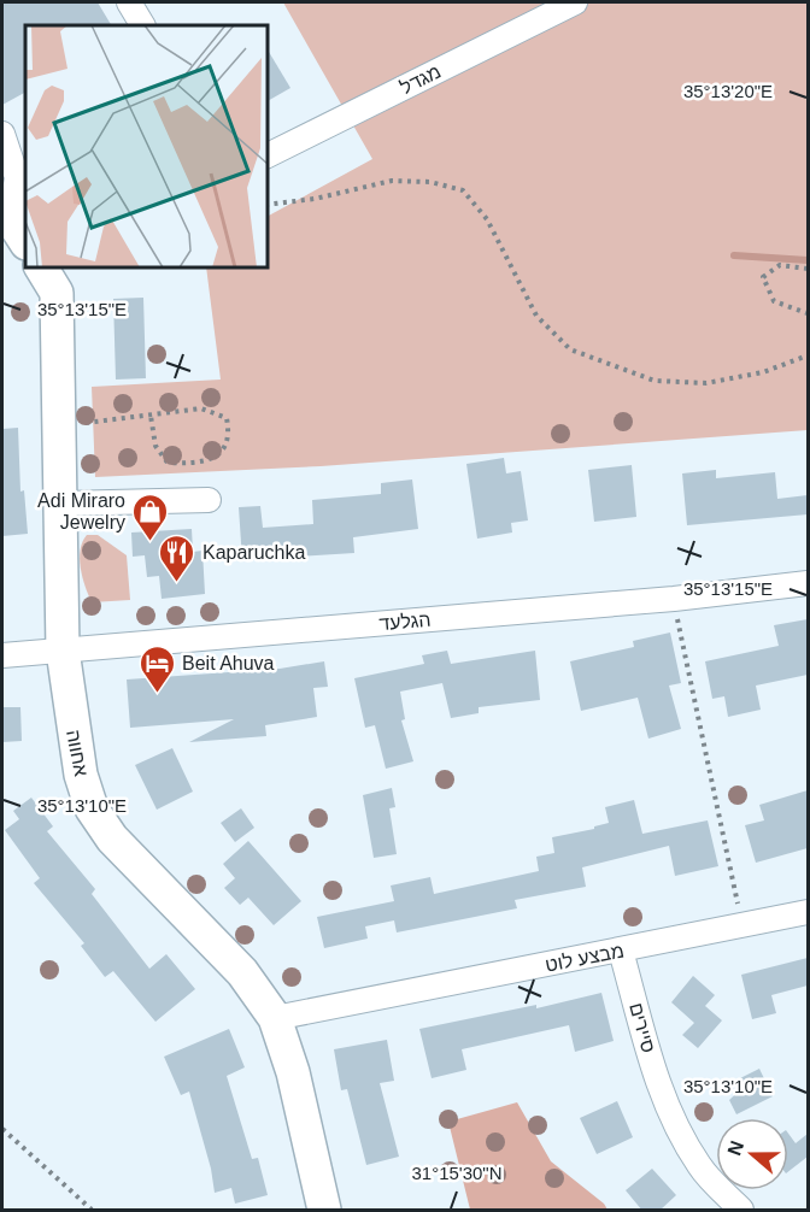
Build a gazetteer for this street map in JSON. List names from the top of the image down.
{
  "streets": {
    "street": [
      "מגדל",
      "הגלעד",
      "אחווה",
      "מבצע לוט",
      "סיירים"
    ]
  },
  "crossings": [
    ["הגלעד", "אחווה"],
    ["אחווה", "מבצע לוט"],
    ["מבצע לוט", "סיירים"]
  ],
  "places": {
    "shop": ["Adi Miraro Jewelry"],
    "restaurant": ["Kaparuchka"],
    "hotel": ["Beit Ahuva"]
  },
  "north": "left",
  "coordinates": [
    "35°13'20\"E",
    "35°13'15\"E",
    "35°13'10\"E",
    "31°15'30\"N"
  ]
}
